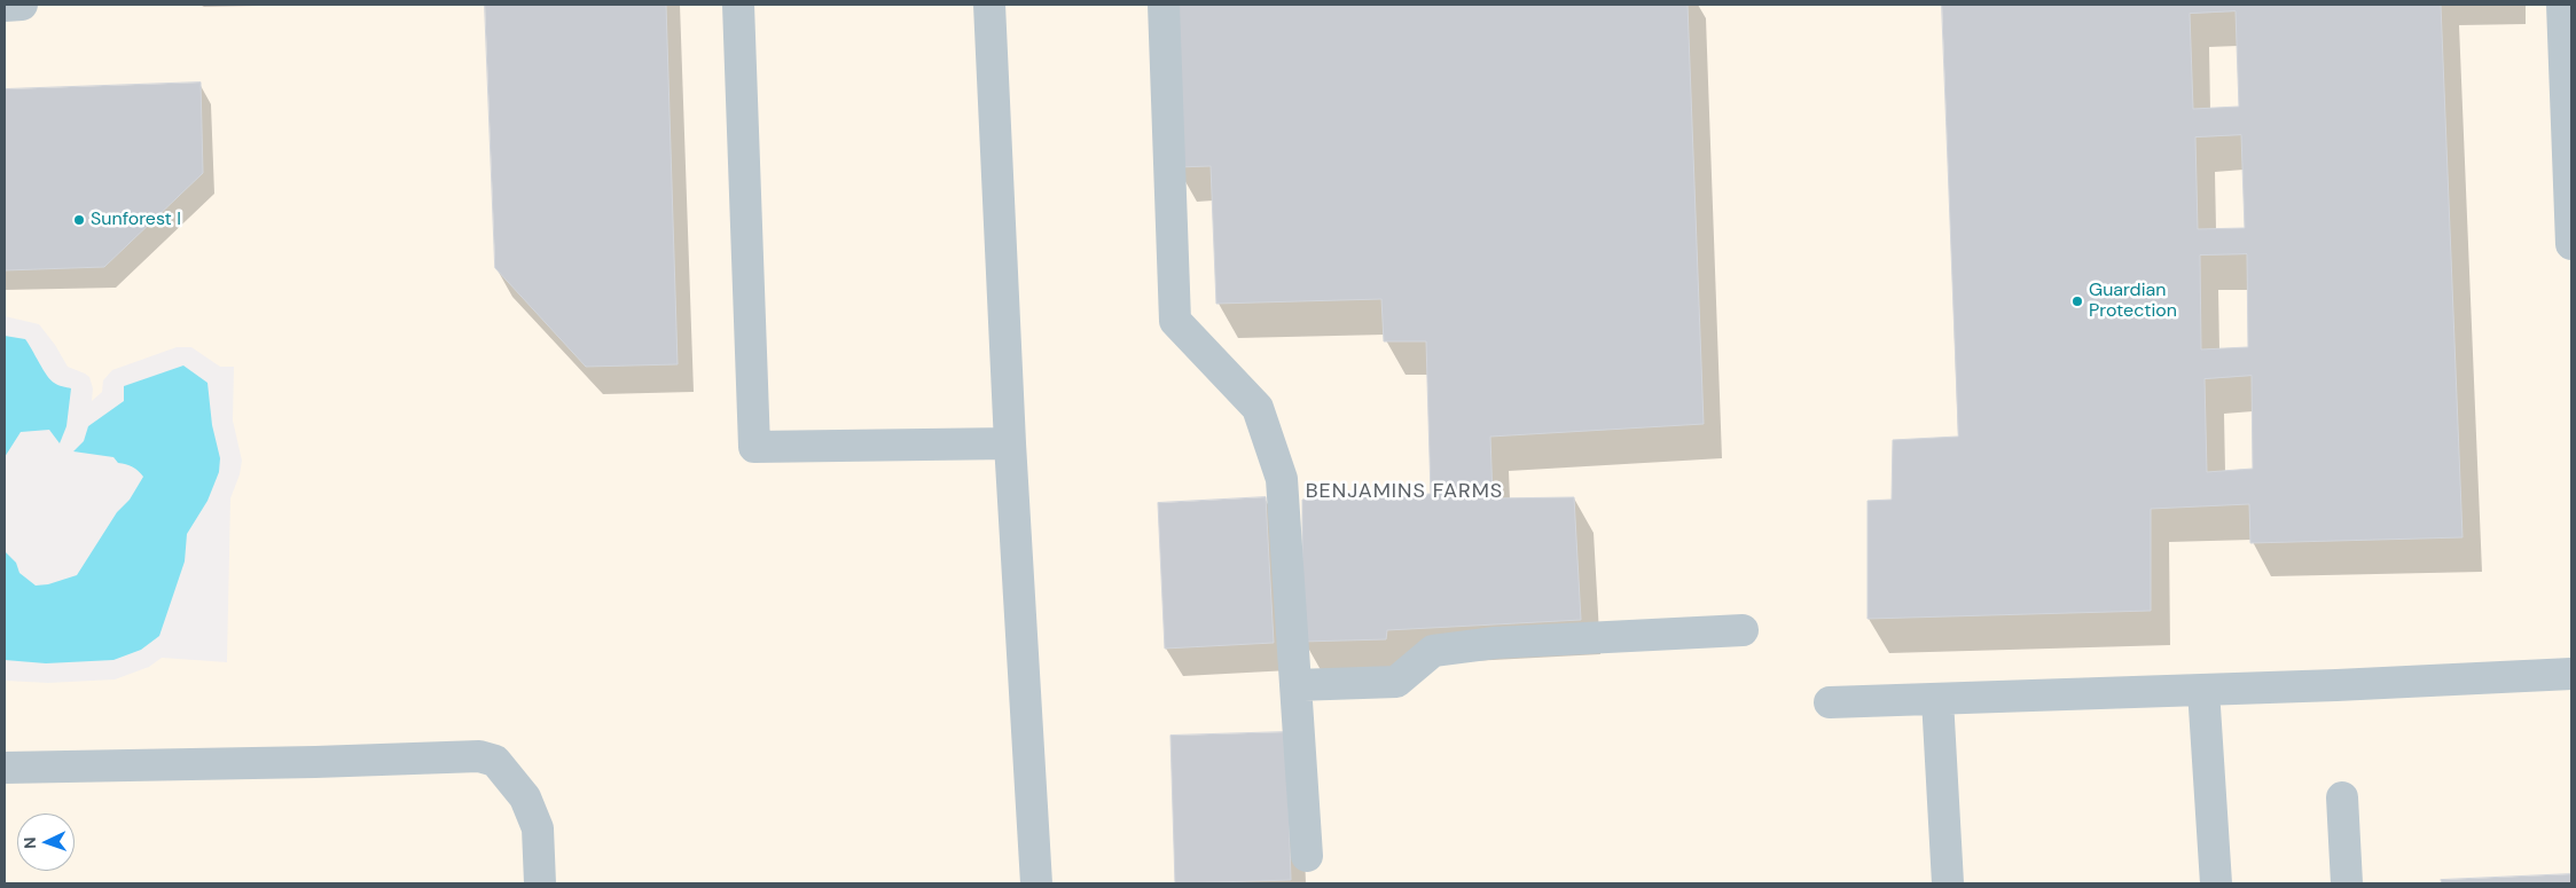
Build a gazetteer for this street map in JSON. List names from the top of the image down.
{
  "districts": ["BENJAMINS FARMS"],
  "places": ["Sunforest I", "Guardian Protection"],
  "north": "left"
}
